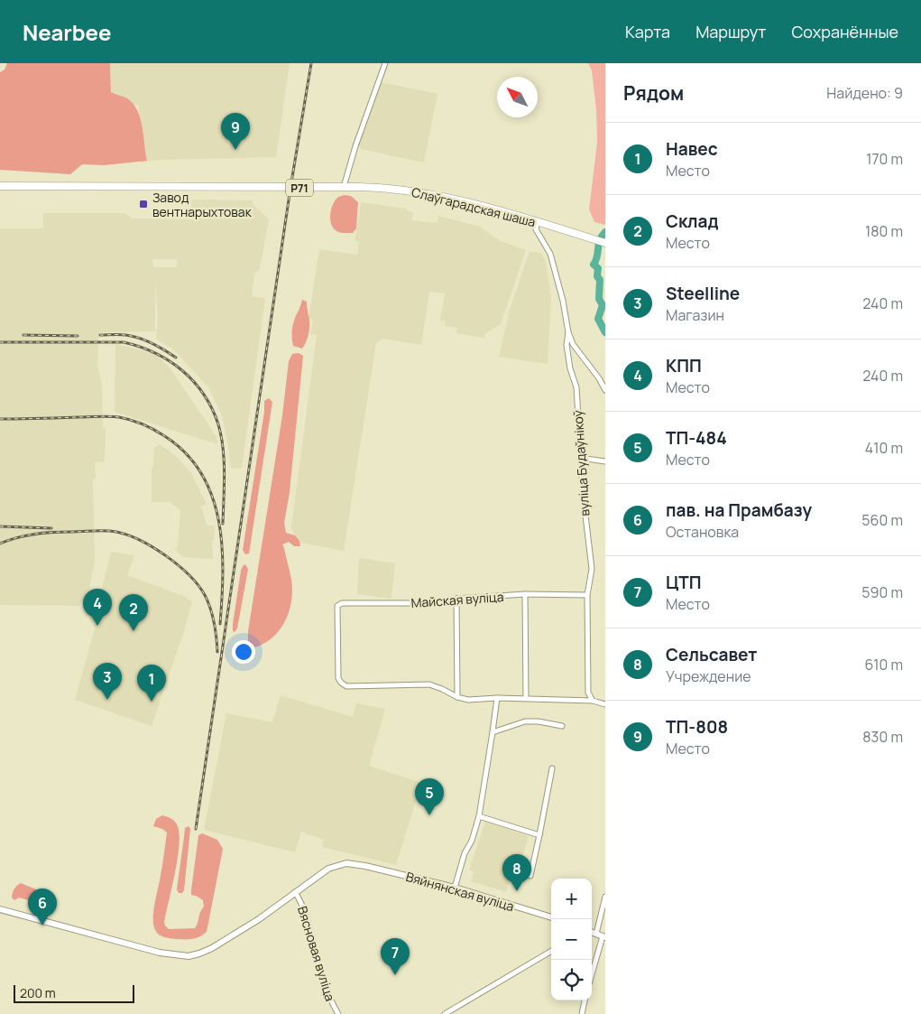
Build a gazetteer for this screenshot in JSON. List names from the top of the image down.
{
  "streets": {
    "main road": ["Р71", "Слаўгарадская шаша"],
    "street": [
      "вуліца Будаўнікоў",
      "Майская вуліца",
      "Вяйнянская вуліца",
      "Вясновая вуліца"
    ]
  },
  "crossings": [
    ["вуліца Будаўнікоў", "Майская вуліца"],
    ["Вяйнянская вуліца", "Вясновая вуліца"]
  ],
  "places": {
    "transit": ["Завод вентнарыхтовак"]
  },
  "scale_bar": "200 m",
  "north": "top left",
  "page": {
    "header": "Nearbee",
    "nav": ["Карта", "Маршрут", "Сохранённые"],
    "heading": ["Рядом", "Найдено: 9"],
    "pins": [
      "9",
      "4",
      "2",
      "3",
      "1",
      "5",
      "8",
      "6",
      "7"
    ],
    "list": [
      {
        "mark": "1",
        "name": "Навес",
        "note": "Место",
        "value": "170 m"
      },
      {
        "mark": "2",
        "name": "Склад",
        "note": "Место",
        "value": "180 m"
      },
      {
        "mark": "3",
        "name": "Steelline",
        "note": "Магазин",
        "value": "240 m"
      },
      {
        "mark": "4",
        "name": "КПП",
        "note": "Место",
        "value": "240 m"
      },
      {
        "mark": "5",
        "name": "ТП-484",
        "note": "Место",
        "value": "410 m"
      },
      {
        "mark": "6",
        "name": "пав. на Прамбазу",
        "note": "Остановка",
        "value": "560 m"
      },
      {
        "mark": "7",
        "name": "ЦТП",
        "note": "Место",
        "value": "590 m"
      },
      {
        "mark": "8",
        "name": "Сельсавет",
        "note": "Учреждение",
        "value": "610 m"
      },
      {
        "mark": "9",
        "name": "ТП-808",
        "note": "Место",
        "value": "830 m"
      }
    ],
    "map_buttons": ["+", "−"],
    "scale": "200 m"
  }
}
